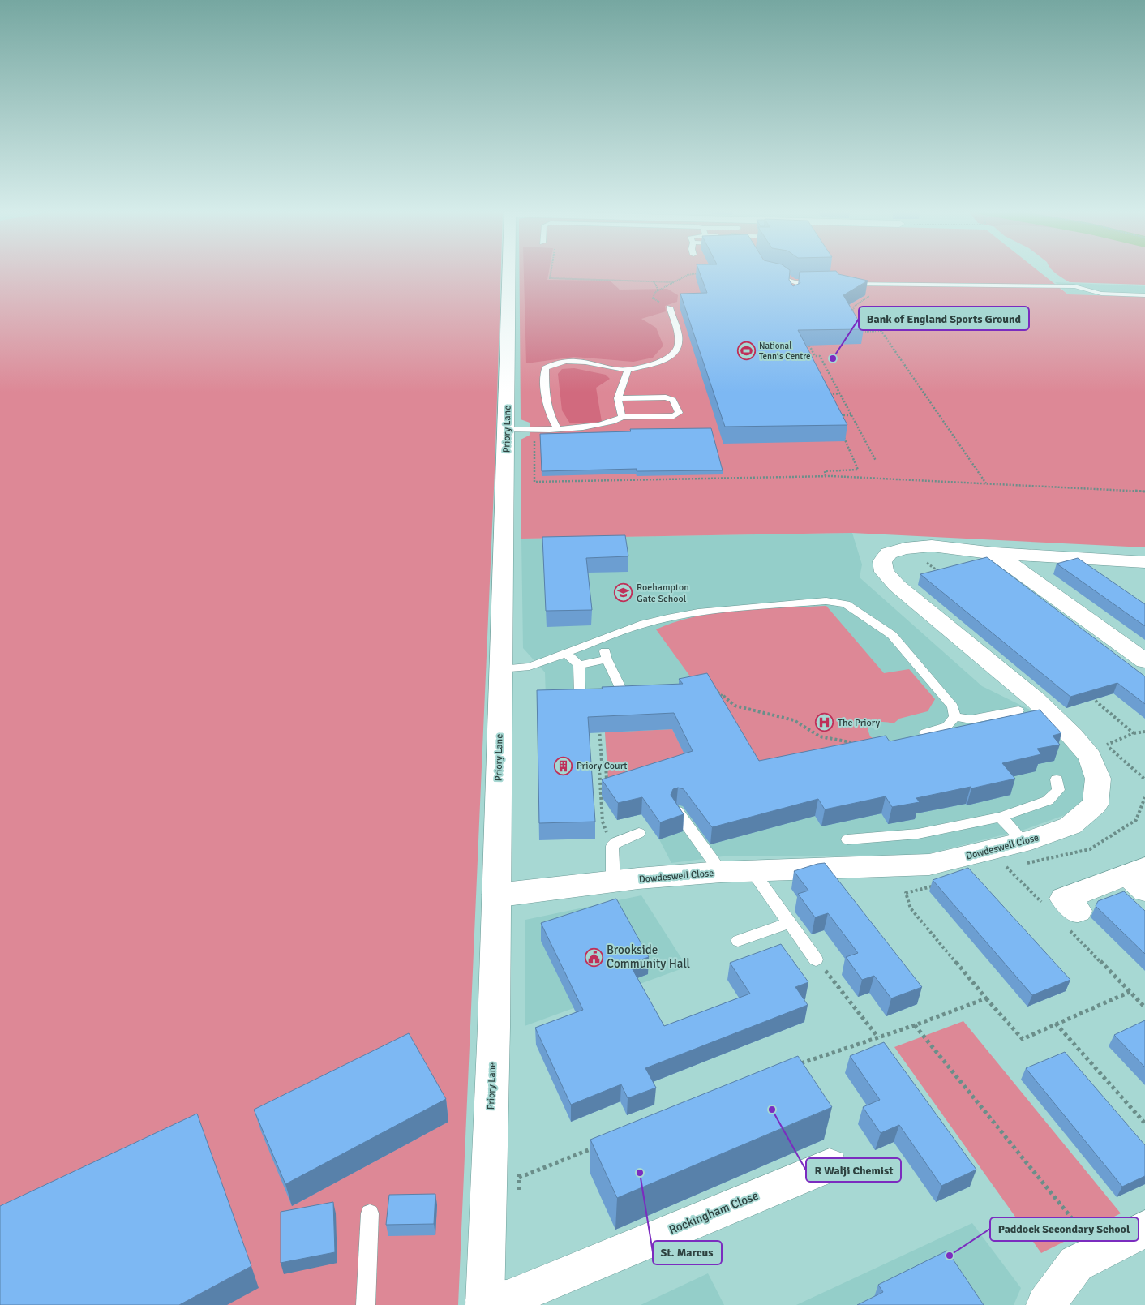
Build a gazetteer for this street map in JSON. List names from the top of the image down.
{
  "streets": {
    "street": ["Priory Lane", "Dowdeswell Close", "Rockingham Close"]
  },
  "crossings": [
    ["Priory Lane", "Dowdeswell Close"],
    ["Priory Lane", "Rockingham Close"]
  ],
  "places": {
    "sports": ["National Tennis Centre"],
    "other": [
      "Bank of England Sports Ground",
      "R Walji Chemist",
      "St. Marcus",
      "Paddock Secondary School"
    ],
    "school or university": ["Roehampton Gate School"],
    "hospital": ["The Priory"],
    "building": ["Priory Court"],
    "public building": ["Brookside Community Hall"]
  }
}
